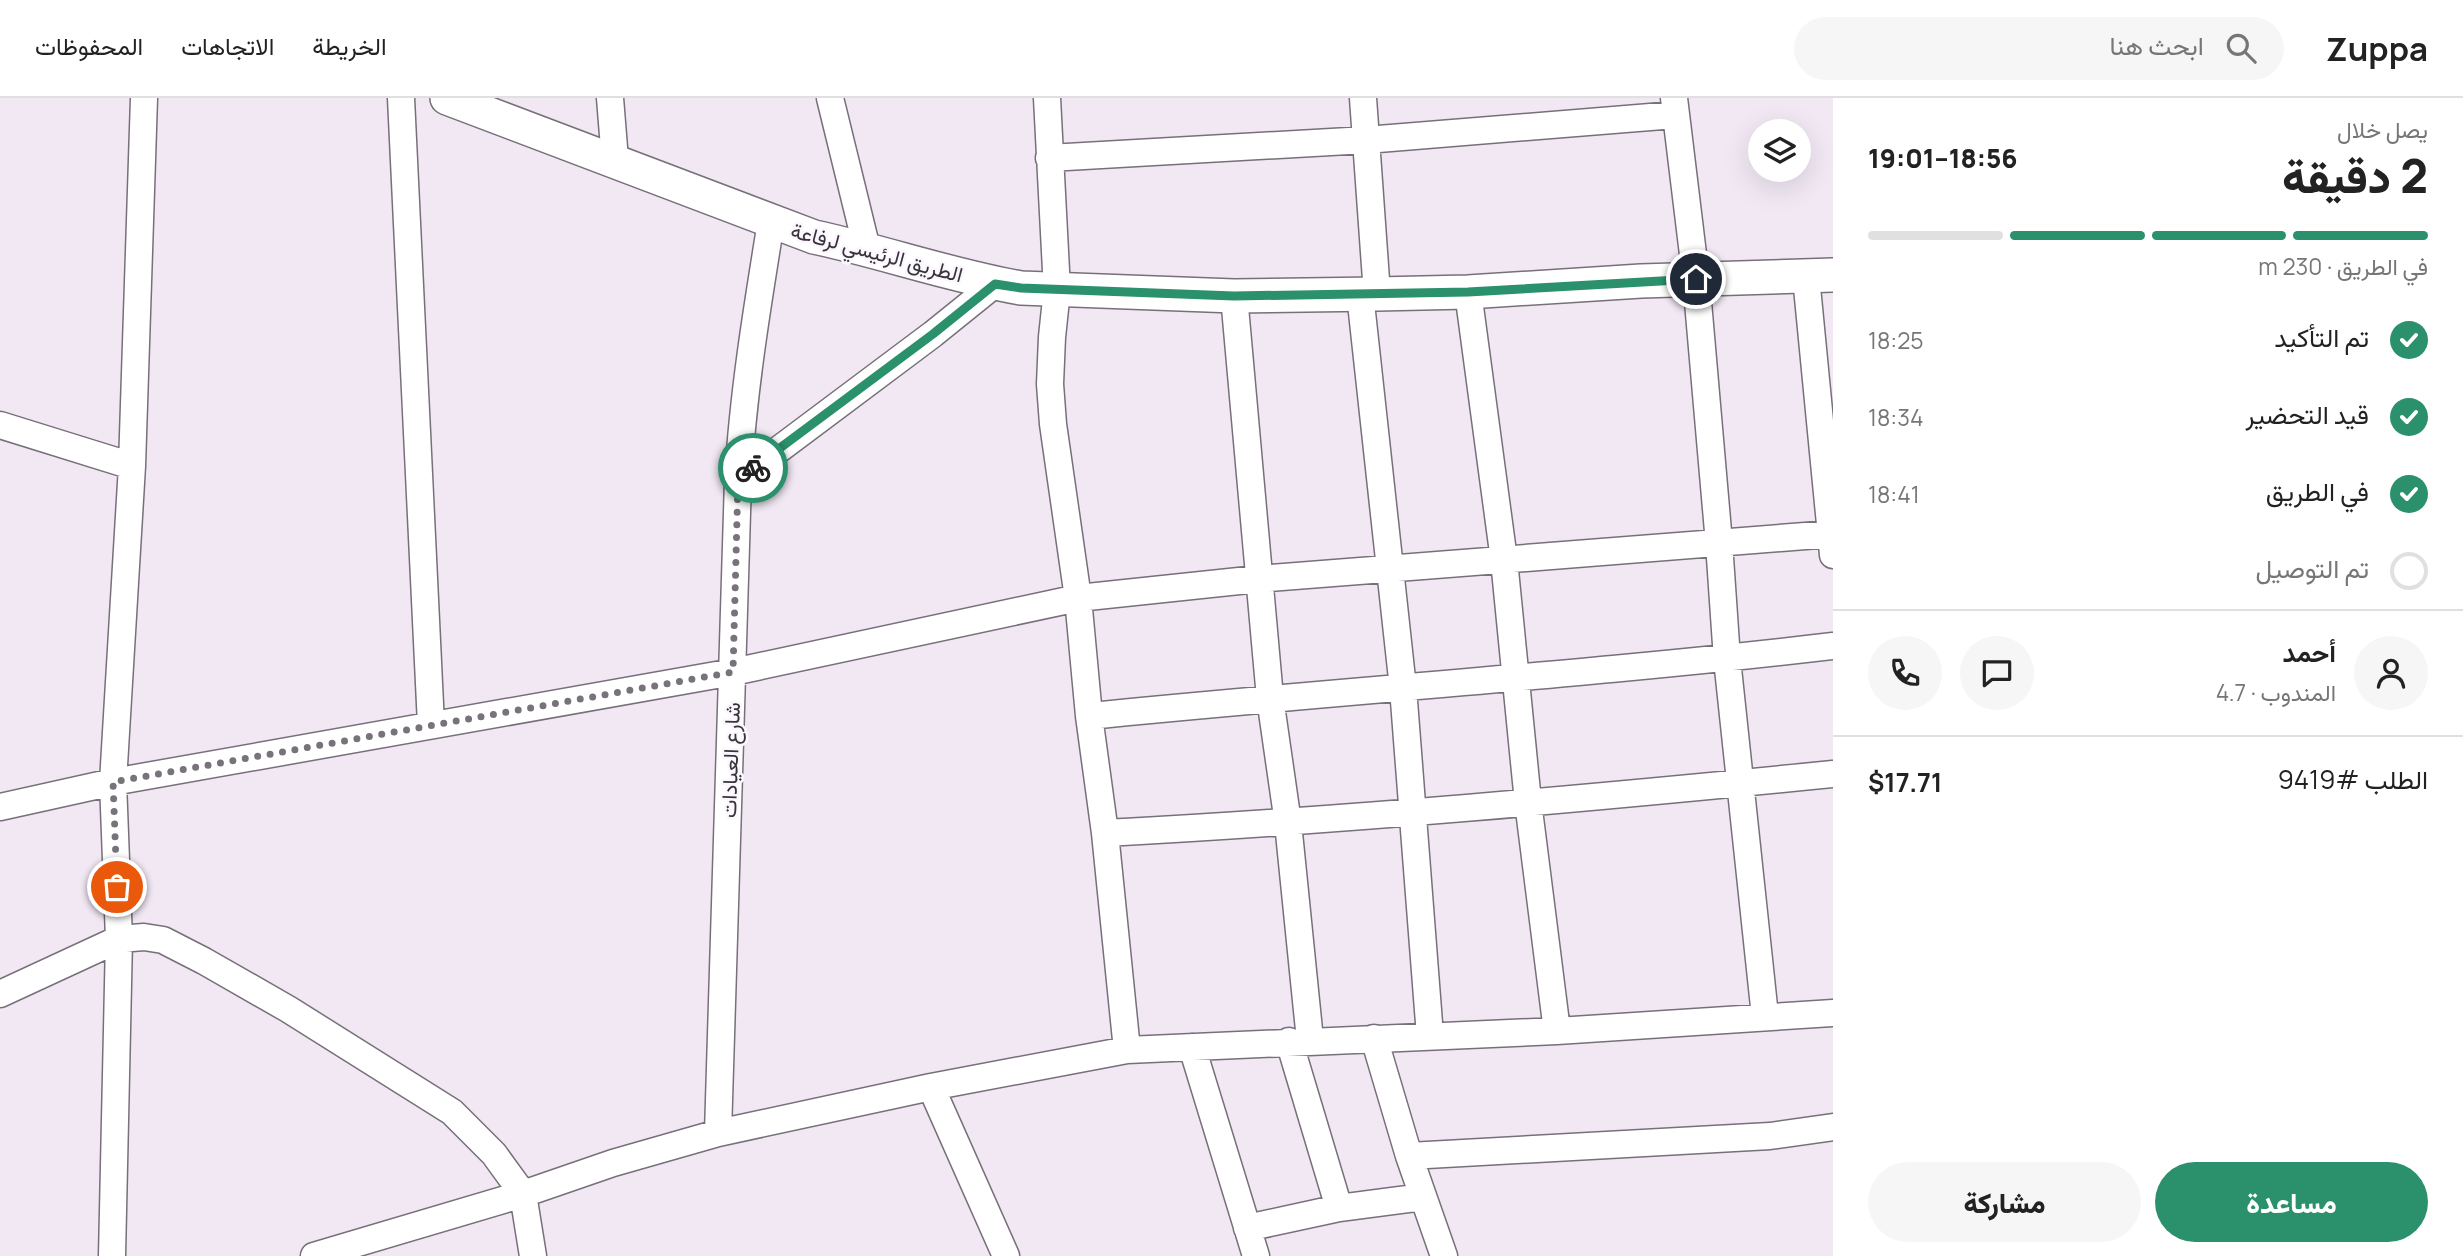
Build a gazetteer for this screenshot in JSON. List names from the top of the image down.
{
  "streets": {
    "street": ["الطريق الرئيسي لرفاعة", "شارع العيادات"]
  },
  "crossings": [
    ["الطريق الرئيسي لرفاعة", "شارع العيادات"]
  ],
  "page": {
    "header": "Zuppa",
    "search": "ابحث هنا",
    "nav": ["الخريطة", "الاتجاهات", "المحفوظات"],
    "heading": ["2 دقيقة", "يصل خلال", "18:56–19:01"],
    "panel": [
      "أحمد",
      "المندوب · 4.7",
      "الطلب #9419",
      "$17.71"
    ],
    "bar": "في الطريق · 230 m",
    "list": [
      ["تم التأكيد", "18:25"],
      ["قيد التحضير", "18:34"],
      ["في الطريق", "18:41"],
      "تم التوصيل"
    ],
    "buttons": ["مساعدة", "مشاركة"]
  }
}
